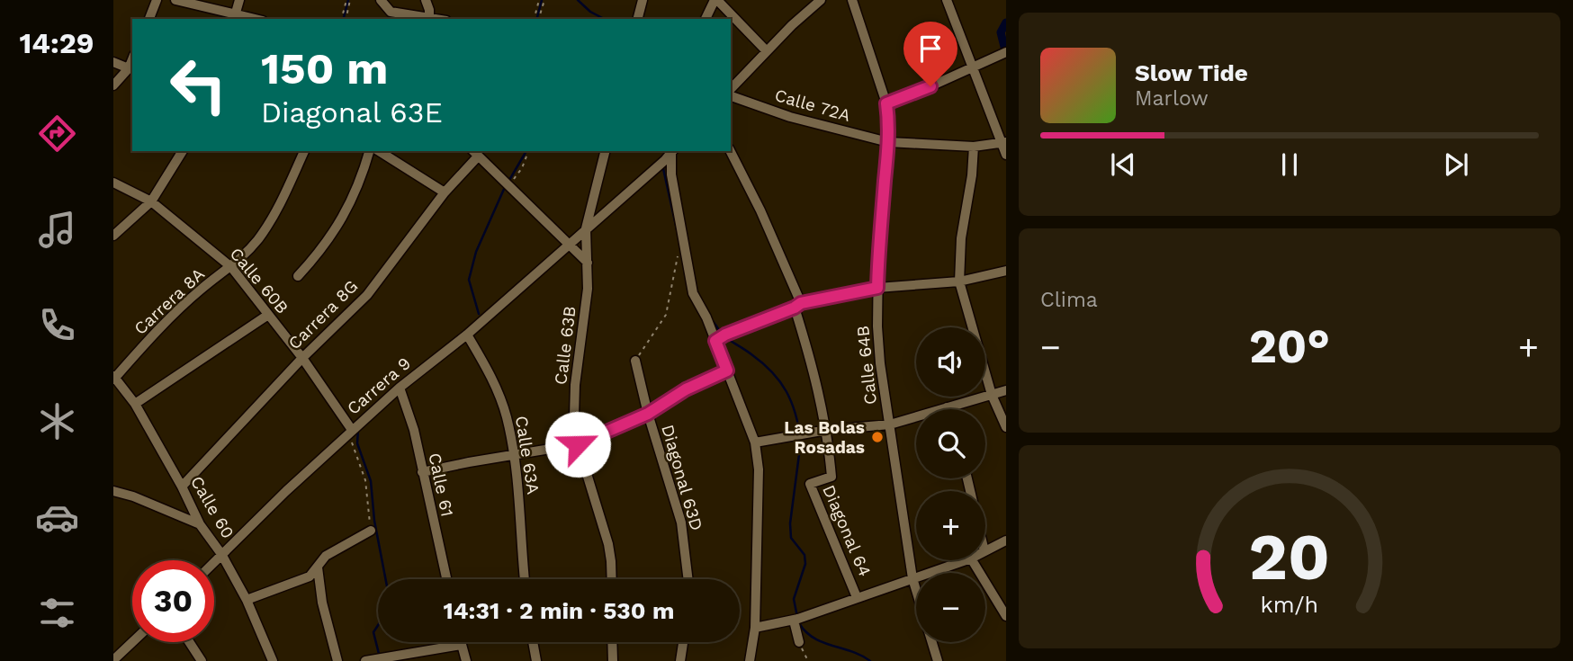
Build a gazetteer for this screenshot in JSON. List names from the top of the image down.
{
  "streets": {
    "street": [
      "Calle 72A",
      "Calle 60B",
      "Carrera 8A",
      "Carrera 8G",
      "Calle 63B",
      "Calle 64B",
      "Carrera 9",
      "Calle 63A",
      "Diagonal 63D",
      "Calle 61",
      "Calle 60",
      "Diagonal 64"
    ]
  },
  "crossings": [
    ["Calle 72A", "Calle 64B"],
    ["Calle 60B", "Carrera 8A"],
    ["Calle 60B", "Carrera 8G"],
    ["Calle 60B", "Carrera 9"],
    ["Carrera 8A", "Calle 60"],
    ["Carrera 8G", "Calle 60"],
    ["Carrera 9", "Calle 63A"],
    ["Carrera 9", "Calle 61"],
    ["Carrera 9", "Calle 60"]
  ],
  "places": ["Las Bolas Rosadas"],
  "page": {
    "tabs": "14:29",
    "turn": ["150 m", "Diagonal 63E"],
    "song": ["Slow Tide", "Marlow"],
    "tile": "Clima",
    "heat": ["−", "20°", "+"],
    "map_buttons": ["+", "−"],
    "limit": "30",
    "trip": "14:31 · 2 min · 530 m",
    "gauge": ["20", "km/h"]
  }
}
